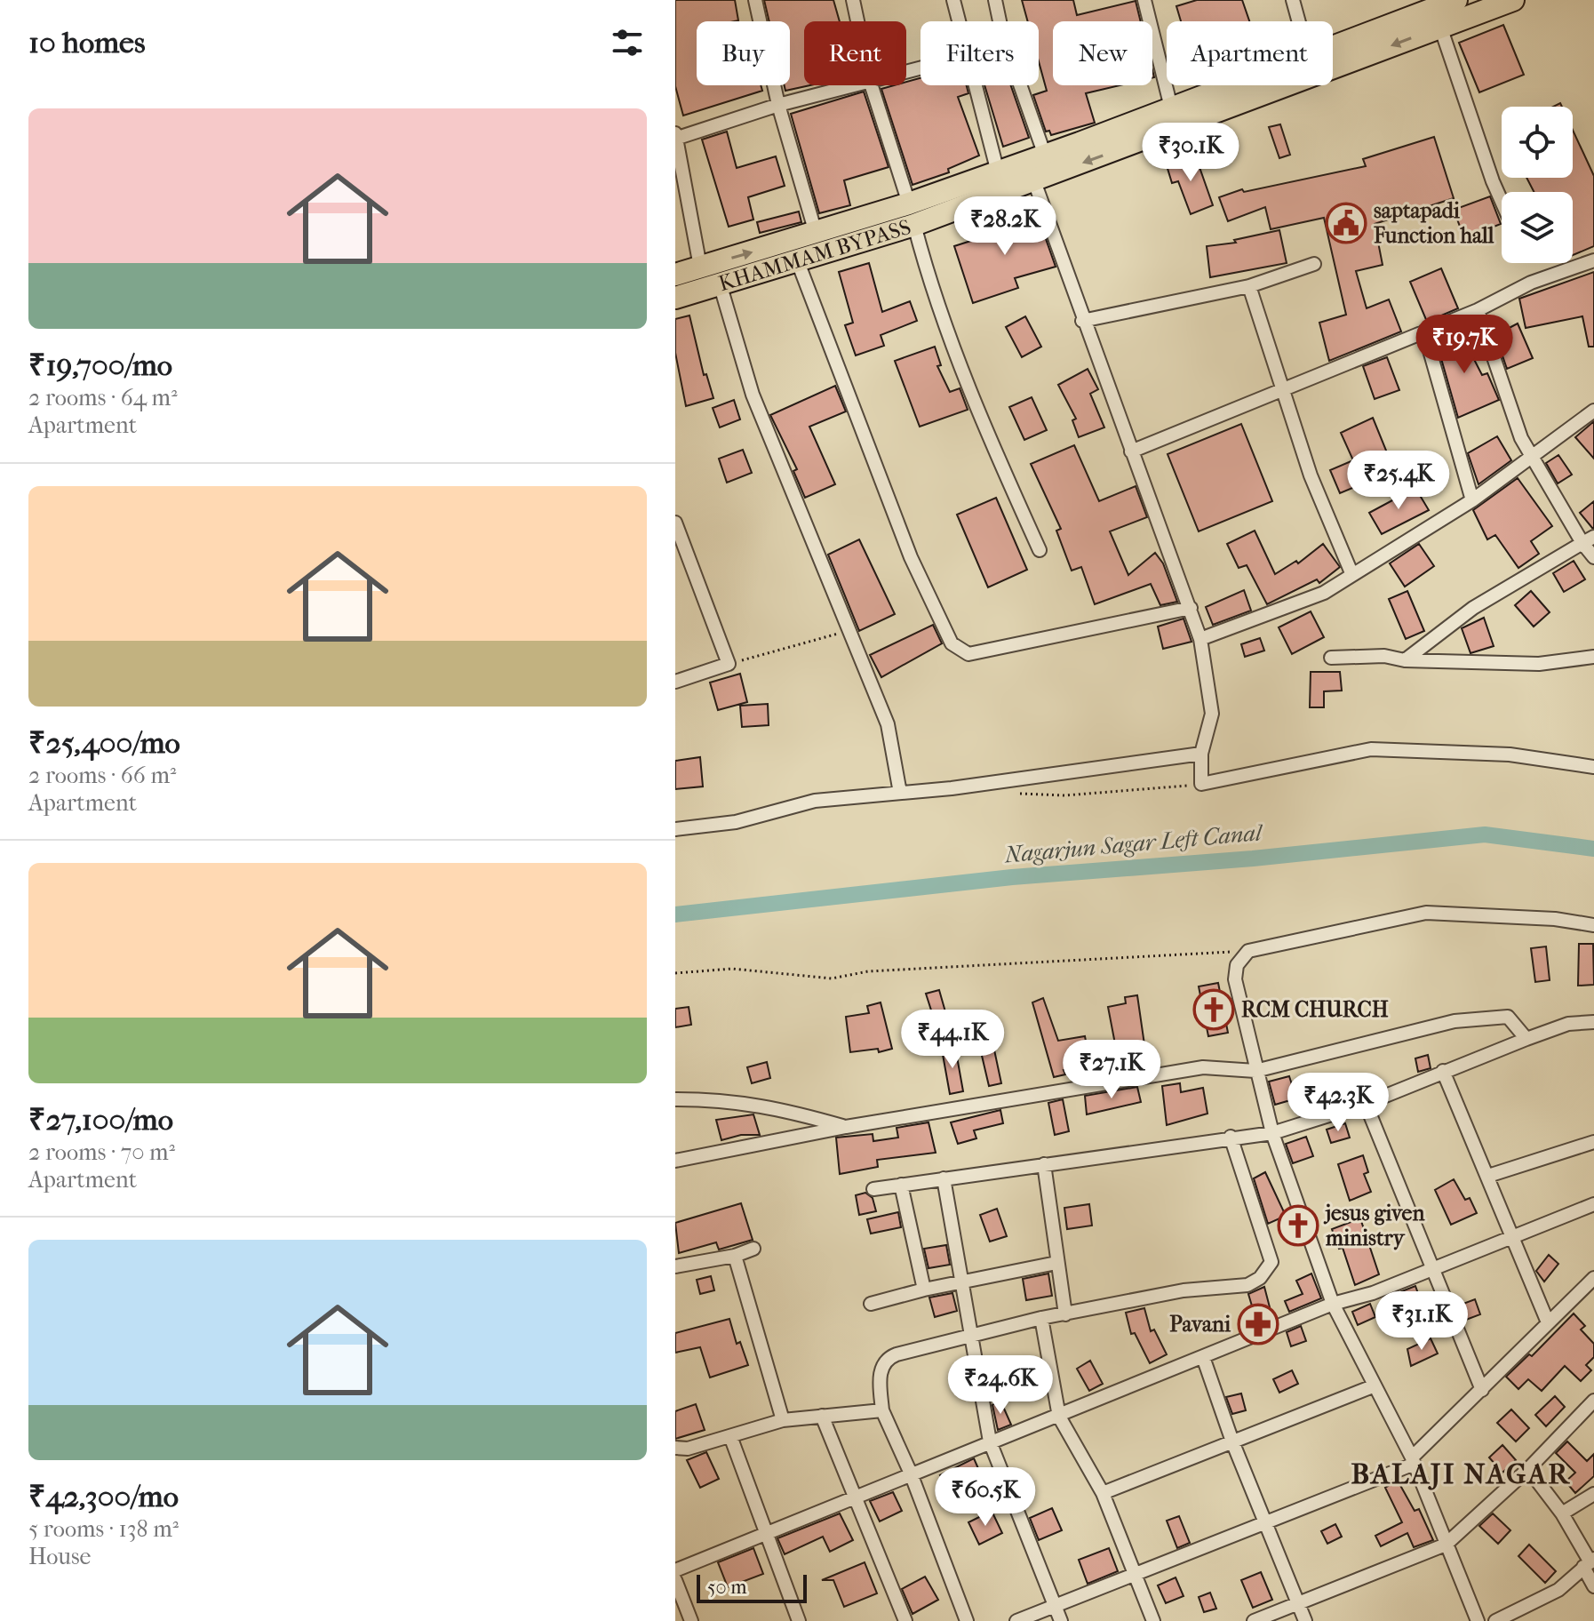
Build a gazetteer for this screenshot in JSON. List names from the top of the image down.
{
  "streets": {
    "highway": ["KHAMMAM BYPASS"]
  },
  "districts": ["BALAJI NAGAR"],
  "water": ["Nagarjun Sagar Left Canal"],
  "places": {
    "public building": ["saptapadi Function hall"],
    "church": ["RCM CHURCH", "jesus given ministry"],
    "pharmacy": ["Pavani"]
  },
  "scale_bar": "50 m",
  "page": {
    "heading": "10 homes",
    "chip": [
      "Buy",
      "Rent",
      "Filters",
      "New",
      "Apartment"
    ],
    "list": [
      {
        "name": "₹19,700/mo",
        "note": "2 rooms · 64 m² · Apartment"
      },
      {
        "name": "₹25,400/mo",
        "note": "2 rooms · 66 m² · Apartment"
      },
      {
        "name": "₹27,100/mo",
        "note": "2 rooms · 70 m² · Apartment"
      },
      {
        "name": "₹42,300/mo",
        "note": "5 rooms · 138 m² · House"
      }
    ],
    "price": [
      "₹30.1K",
      "₹28.2K",
      "₹19.7K",
      "₹25.4K",
      "₹44.1K",
      "₹27.1K",
      "₹42.3K",
      "₹31.1K",
      "₹24.6K",
      "₹60.5K"
    ],
    "scale": "50 m"
  }
}
